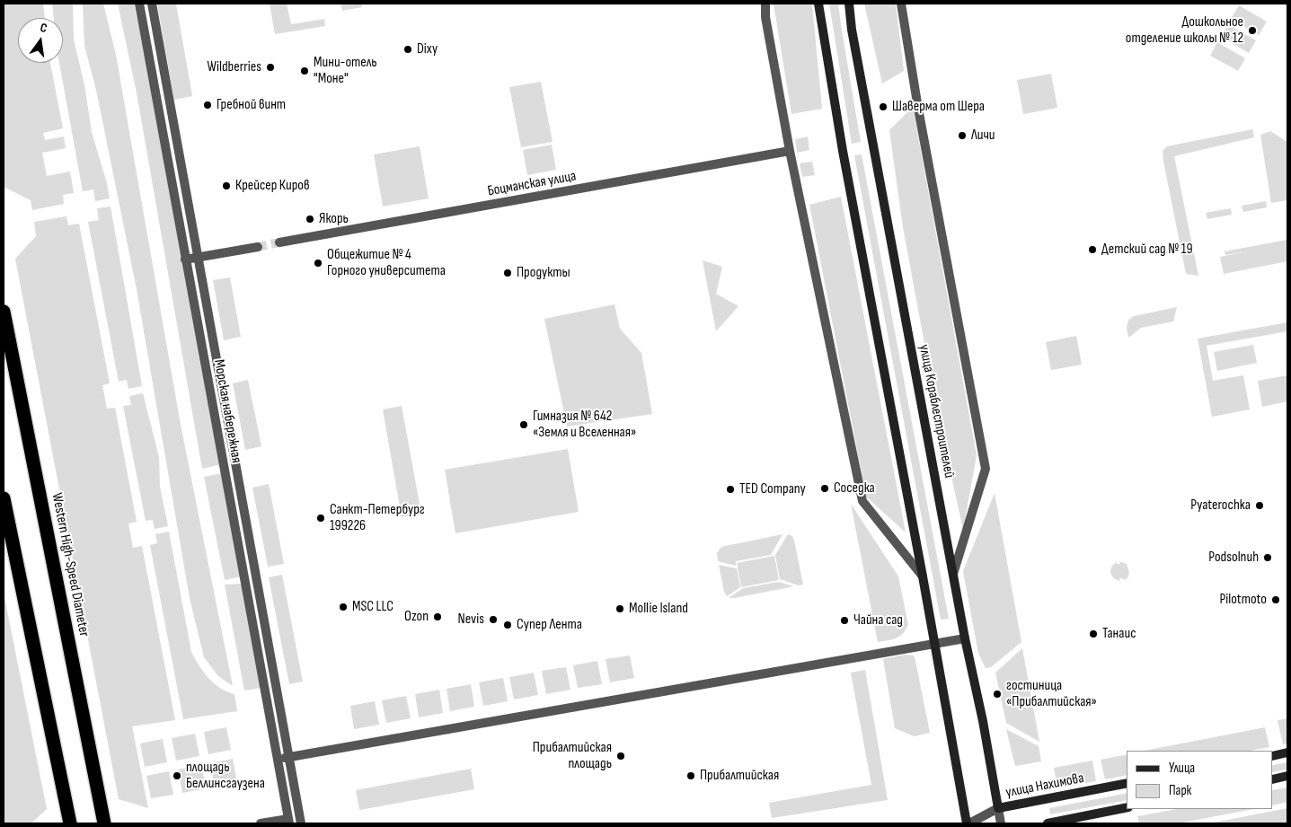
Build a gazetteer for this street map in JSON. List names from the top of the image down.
{
  "streets": {
    "highway": ["Western High-Speed Diameter"],
    "main road": ["улица Кораблестроителей", "улица Нахимова"],
    "street": ["Боцманская улица", "Морская набережная"]
  },
  "crossings": [
    ["улица Кораблестроителей", "улица Нахимова"]
  ],
  "places": [
    "Дошкольное отделение школы № 12",
    "Dixy",
    "Wildberries",
    "Мини-отель \"Моне\"",
    "Гребной винт",
    "Шаверма от Шера",
    "Личи",
    "Крейсер Киров",
    "Якорь",
    "Детский сад № 19",
    "Общежитие № 4 Горного университета",
    "Продукты",
    "Гимназия № 642 «Земля и Вселенная»",
    "Соседка",
    "TED Company",
    "Pyaterochka",
    "Санкт-Петербург 199226",
    "Podsolnuh",
    "Pilotmoto",
    "MSC LLC",
    "Mollie Island",
    "Ozon",
    "Nevis",
    "Чайна сад",
    "Супер Лента",
    "Танаис",
    "гостиница «Прибалтийская»",
    "Прибалтийская площадь",
    "площадь Беллинсгаузена",
    "Прибалтийская"
  ],
  "legend": ["Улица", "Парк"],
  "north": "top"
}
